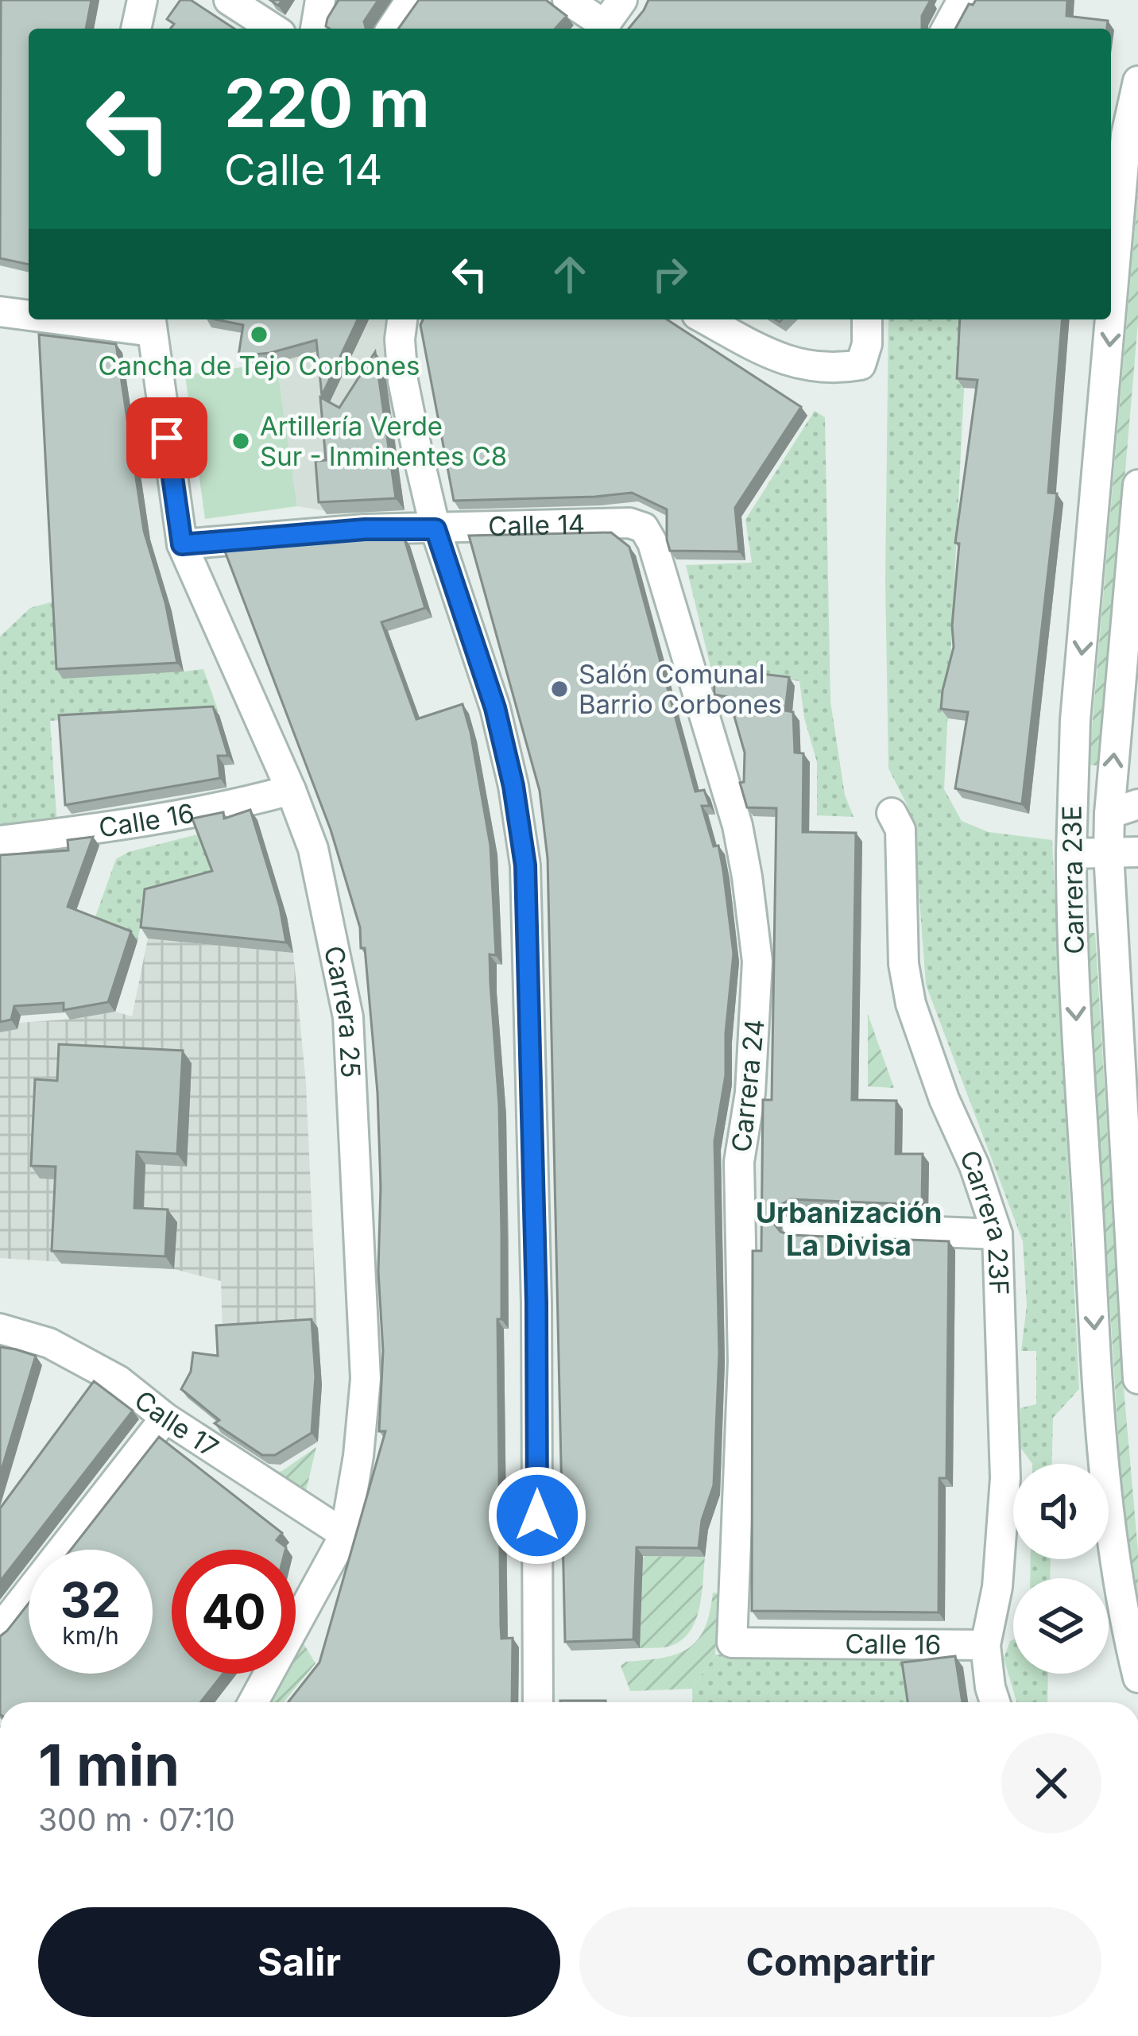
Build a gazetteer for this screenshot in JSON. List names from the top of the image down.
{
  "streets": {
    "street": [
      "Calle 14",
      "Calle 16",
      "Carrera 23E",
      "Carrera 25",
      "Carrera 24",
      "Carrera 23F",
      "Calle 17"
    ]
  },
  "crossings": [
    ["Calle 14", "Carrera 25"],
    ["Calle 14", "Carrera 24"],
    ["Calle 16", "Carrera 25"],
    ["Calle 16", "Carrera 24"],
    ["Calle 16", "Carrera 23F"],
    ["Carrera 25", "Calle 17"]
  ],
  "districts": ["Urbanización La Divisa"],
  "places": ["Cancha de Tejo Corbones", "Artillería Verde Sur - Inminentes C8", "Salón Comunal Barrio Corbones"],
  "page": {
    "turn": ["220 m", "Calle 14"],
    "speed": "32 km/h",
    "limit": "40",
    "heading": ["1 min", "300 m · 07:10"],
    "buttons": ["Salir", "Compartir"]
  }
}
